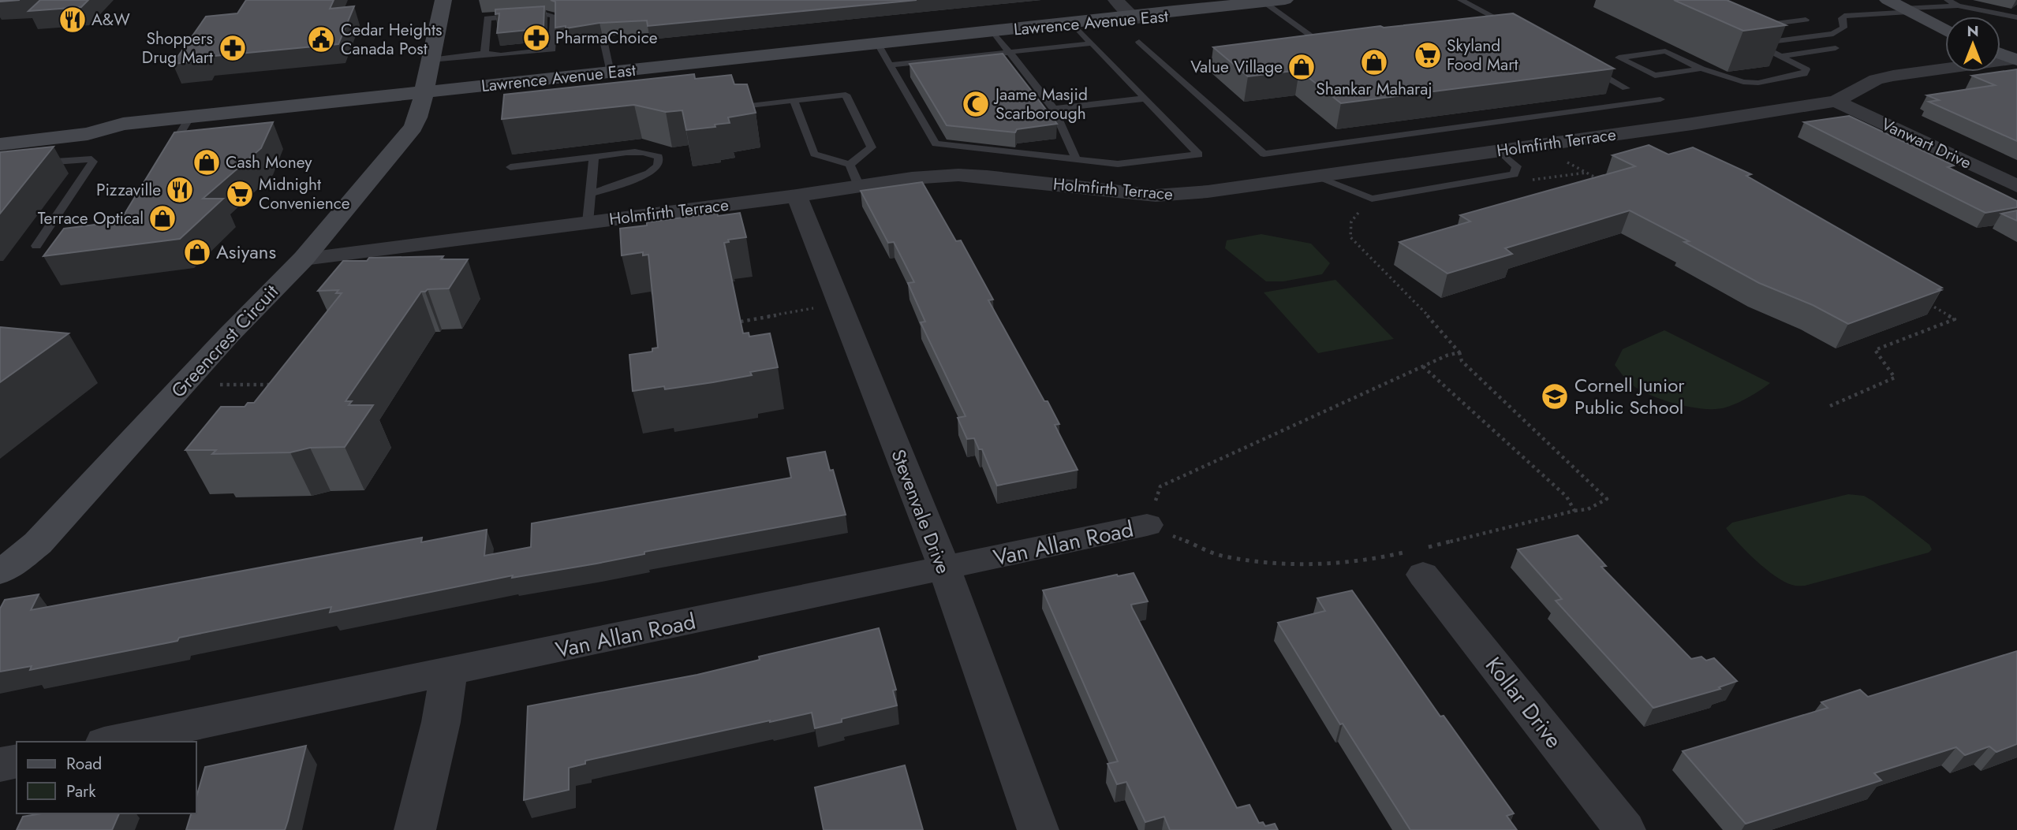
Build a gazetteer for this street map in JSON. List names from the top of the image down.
{
  "streets": {
    "main road": ["Lawrence Avenue East", "Greencrest Circuit"],
    "street": [
      "Holmfirth Terrace",
      "Vanwart Drive",
      "Stevenvale Drive",
      "Van Allan Road",
      "Kollar Drive"
    ]
  },
  "crossings": [
    ["Lawrence Avenue East", "Greencrest Circuit"],
    ["Holmfirth Terrace", "Vanwart Drive"],
    ["Holmfirth Terrace", "Greencrest Circuit"],
    ["Holmfirth Terrace", "Stevenvale Drive"],
    ["Stevenvale Drive", "Van Allan Road"]
  ],
  "places": {
    "restaurant": ["A&W", "Pizzaville"],
    "pharmacy": ["PharmaChoice", "Shoppers Drug Mart"],
    "public building": ["Cedar Heights Canada Post"],
    "supermarket": ["Skyland Food Mart", "Midnight Convenience"],
    "shop": [
      "Shankar Maharaj",
      "Value Village",
      "Cash Money",
      "Terrace Optical",
      "Asiyans"
    ],
    "mosque": ["Jaame Masjid Scarborough"],
    "school or university": ["Cornell Junior Public School"]
  },
  "legend": ["Road", "Park"],
  "north": "top"
}
